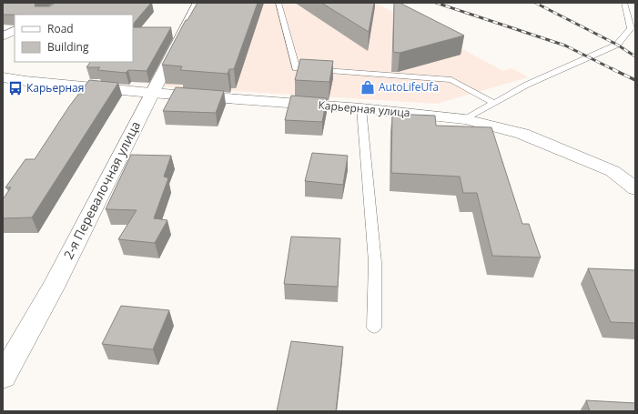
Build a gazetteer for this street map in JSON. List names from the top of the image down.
{
  "streets": {
    "street": ["Карьерная улица", "2-я Перевалочная улица"]
  },
  "crossings": [
    ["Карьерная улица", "2-я Перевалочная улица"]
  ],
  "places": {
    "shop": ["AutoLifeUfa"],
    "bus stop": ["Карьерная"]
  },
  "legend": ["Road", "Building"]
}
